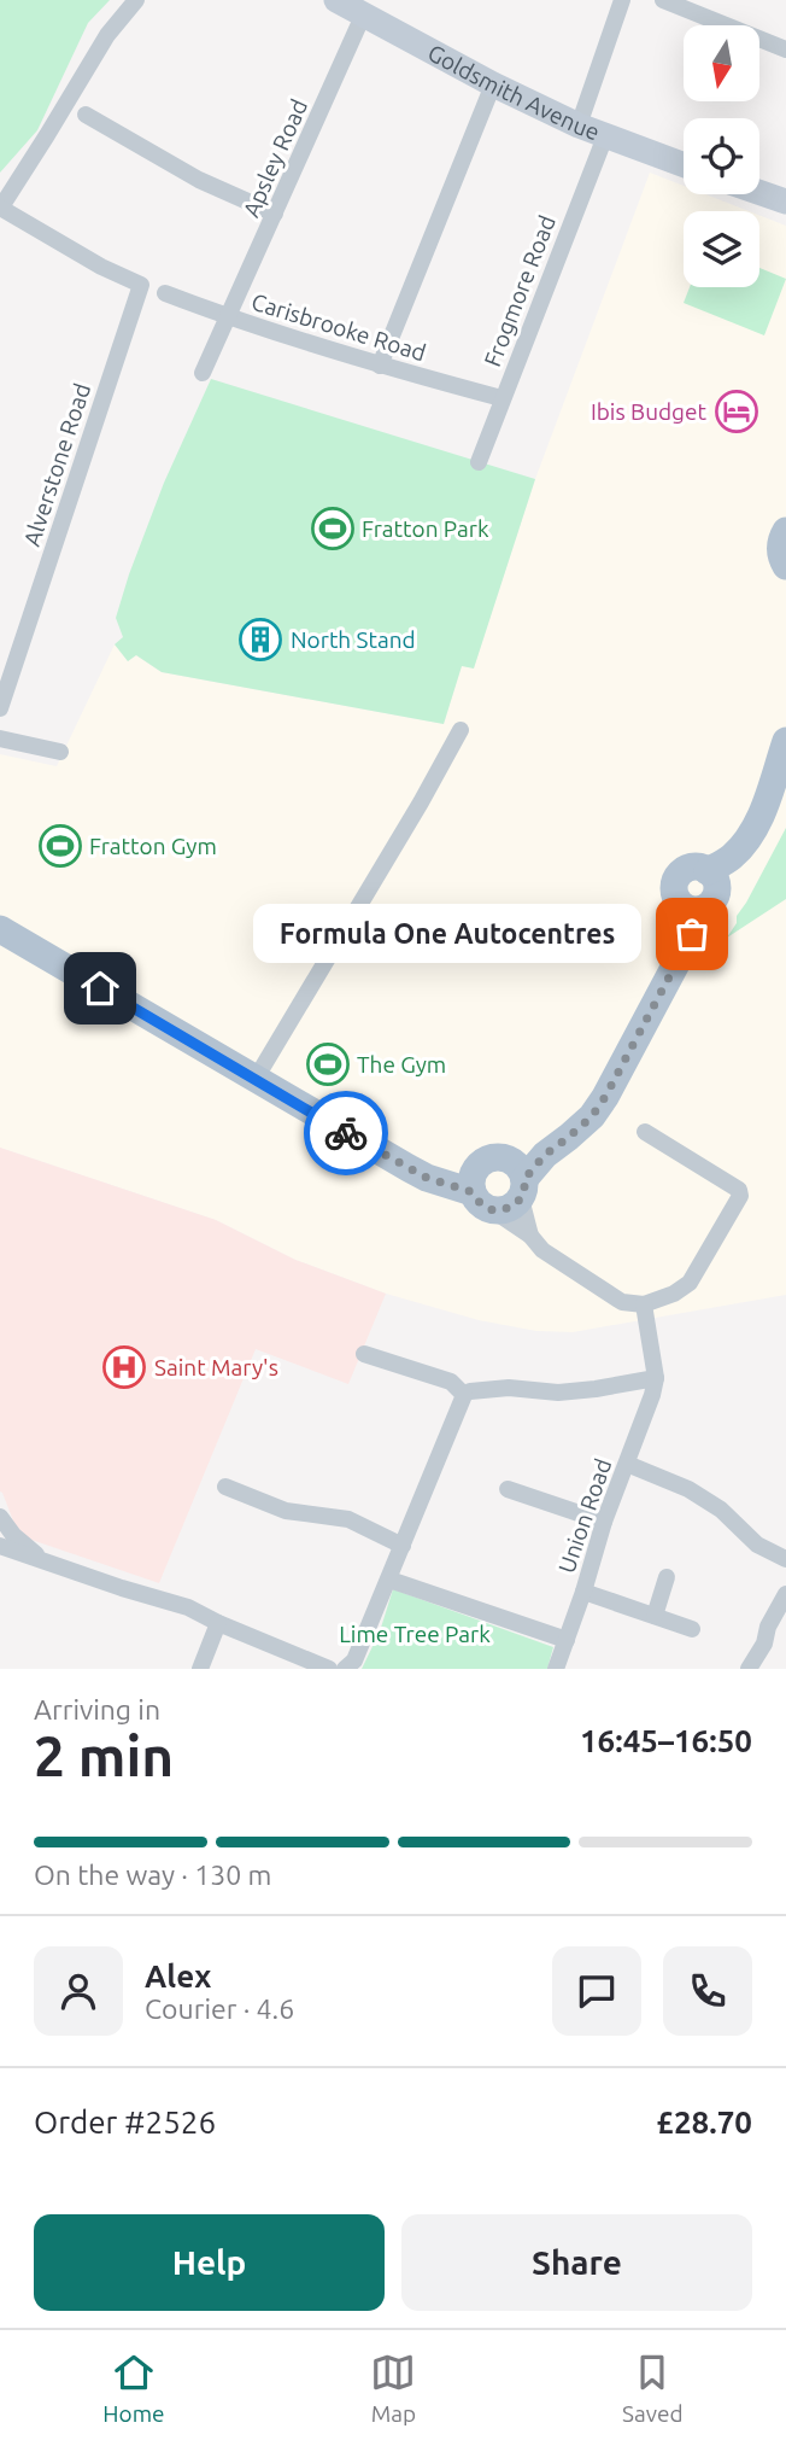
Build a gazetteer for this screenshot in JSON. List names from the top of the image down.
{
  "streets": {
    "main road": ["Goldsmith Avenue"],
    "street": [
      "Apsley Road",
      "Frogmore Road",
      "Carisbrooke Road",
      "Alverstone Road",
      "Union Road"
    ]
  },
  "crossings": [
    ["Goldsmith Avenue", "Apsley Road"],
    ["Goldsmith Avenue", "Frogmore Road"],
    ["Apsley Road", "Carisbrooke Road"],
    ["Frogmore Road", "Carisbrooke Road"]
  ],
  "parks": ["Lime Tree Park"],
  "places": {
    "hotel": ["Ibis Budget"],
    "sports": ["Fratton Park", "Fratton Gym", "The Gym"],
    "building": ["North Stand"],
    "other": ["Formula One Autocentres"],
    "hospital": ["Saint Mary's"]
  },
  "north": "bottom",
  "page": {
    "bubble": "Formula One Autocentres",
    "heading": ["2 min", "Arriving in", "16:45–16:50"],
    "panel": [
      "Alex",
      "Courier · 4.6",
      "Order #2526",
      "£28.70"
    ],
    "bar": "On the way · 130 m",
    "buttons": ["Help", "Share"],
    "tabs": ["Home", "Map", "Saved"]
  }
}
